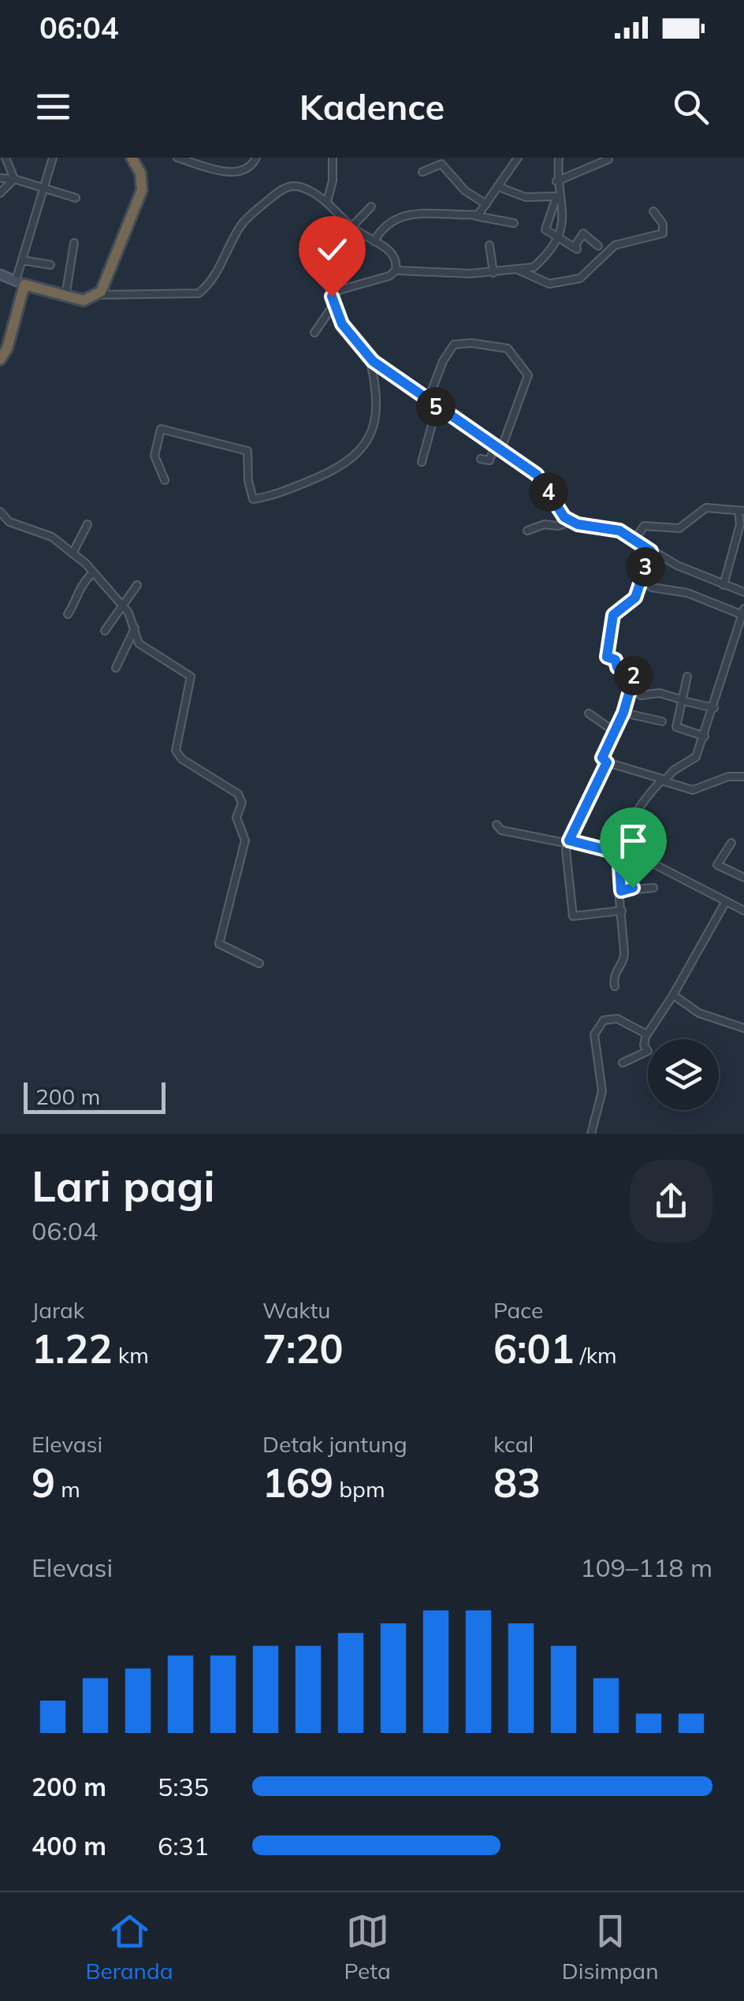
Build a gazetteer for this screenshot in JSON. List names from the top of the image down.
{
  "scale_bar": "200 m",
  "page": {
    "status": "06:04",
    "header": "Kadence",
    "pins": [
      "5",
      "4",
      "3",
      "2"
    ],
    "scale": "200 m",
    "heading": ["Lari pagi", "06:04"],
    "stats": [
      ["Jarak", "1.22 km"],
      ["Waktu", "7:20"],
      ["Pace", "6:01 /km"],
      ["Elevasi", "9 m"],
      ["Detak jantung", "169 bpm"],
      ["kcal", "83"]
    ],
    "chart": ["Elevasi", "109–118 m"],
    "list": [
      {
        "name": "200 m",
        "note": "5:35"
      },
      {
        "name": "400 m",
        "note": "6:31"
      }
    ],
    "tabs": ["Beranda", "Peta", "Disimpan"]
  }
}
